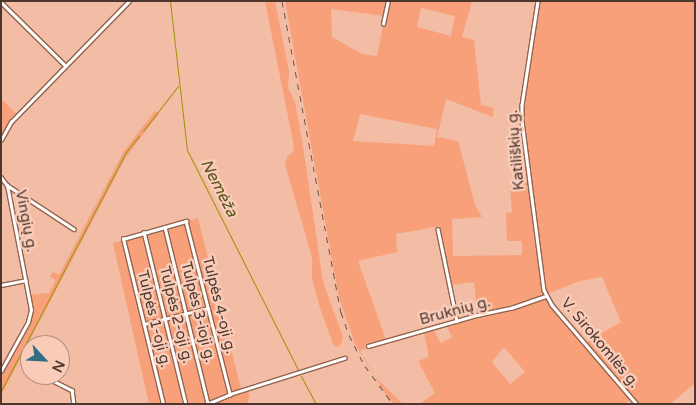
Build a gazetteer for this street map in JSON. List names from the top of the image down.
{
  "streets": {
    "street": [
      "Katiliškių g.",
      "Vingių g.",
      "Tulpės 4-oji g.",
      "Bruknių g.",
      "Tulpės 3-ioji g.",
      "Tulpės 2-oji g.",
      "Tulpės 1-oji g.",
      "V. Sirokomlės g."
    ]
  },
  "crossings": [
    ["Katiliškių g.", "Bruknių g."],
    ["Katiliškių g.", "V. Sirokomlės g."],
    ["Tulpės 4-oji g.", "Tulpės 3-ioji g."],
    ["Bruknių g.", "V. Sirokomlės g."],
    ["Tulpės 2-oji g.", "Tulpės 1-oji g."]
  ],
  "water": ["Nemėža"],
  "north": "bottom right"
}
